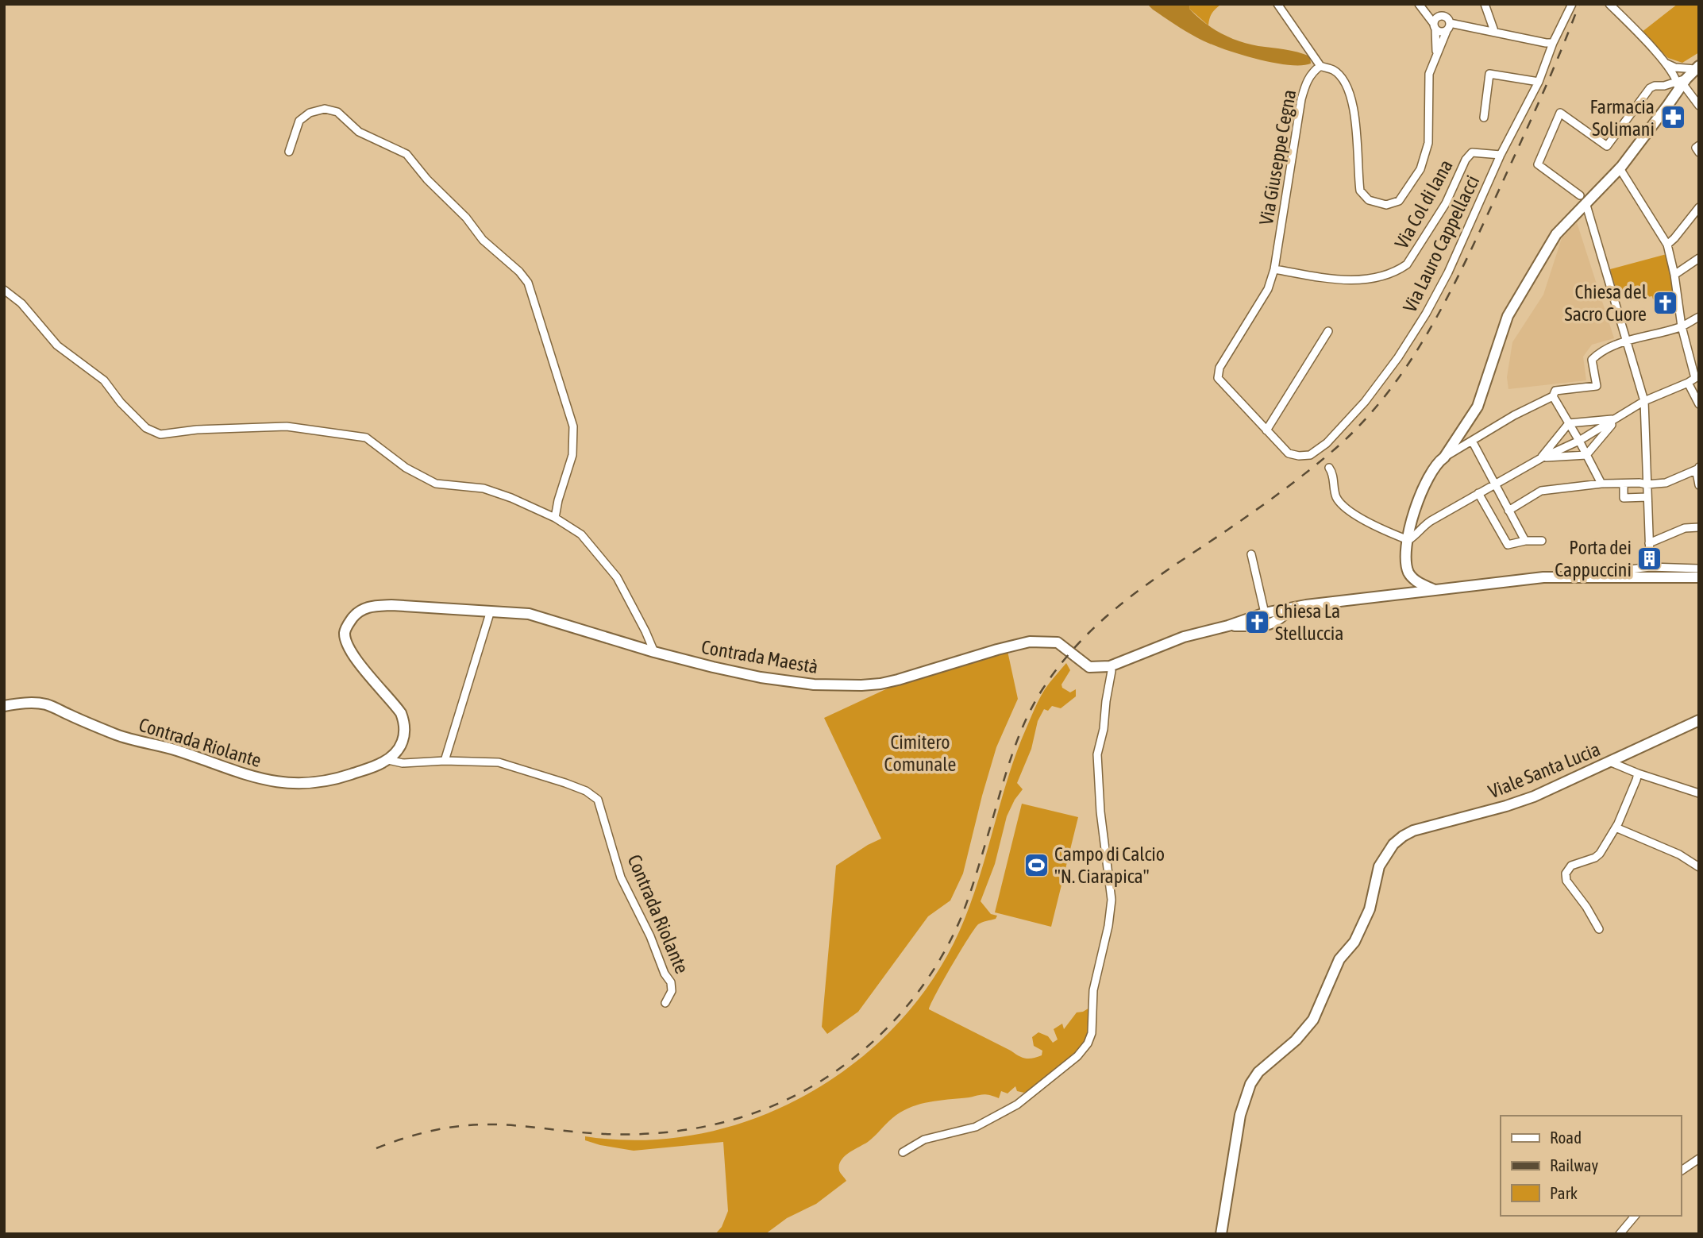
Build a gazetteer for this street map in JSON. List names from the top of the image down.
{
  "streets": {
    "street": [
      "Via Giuseppe Cegna",
      "Via Col di lana",
      "Via Lauro Cappellacci",
      "Contrada Maestà",
      "Contrada Riolante",
      "Viale Santa Lucia"
    ]
  },
  "crossings": [
    ["Via Giuseppe Cegna", "Via Col di lana"],
    ["Via Giuseppe Cegna", "Via Lauro Cappellacci"],
    ["Via Col di lana", "Via Lauro Cappellacci"]
  ],
  "parks": ["Cimitero Comunale"],
  "places": {
    "pharmacy": ["Farmacia Solimani"],
    "church": ["Chiesa del Sacro Cuore", "Chiesa La Stelluccia"],
    "building": ["Porta dei Cappuccini"],
    "sports": ["Campo di Calcio \"N. Ciarapica\""]
  },
  "legend": ["Road", "Railway", "Park"]
}
